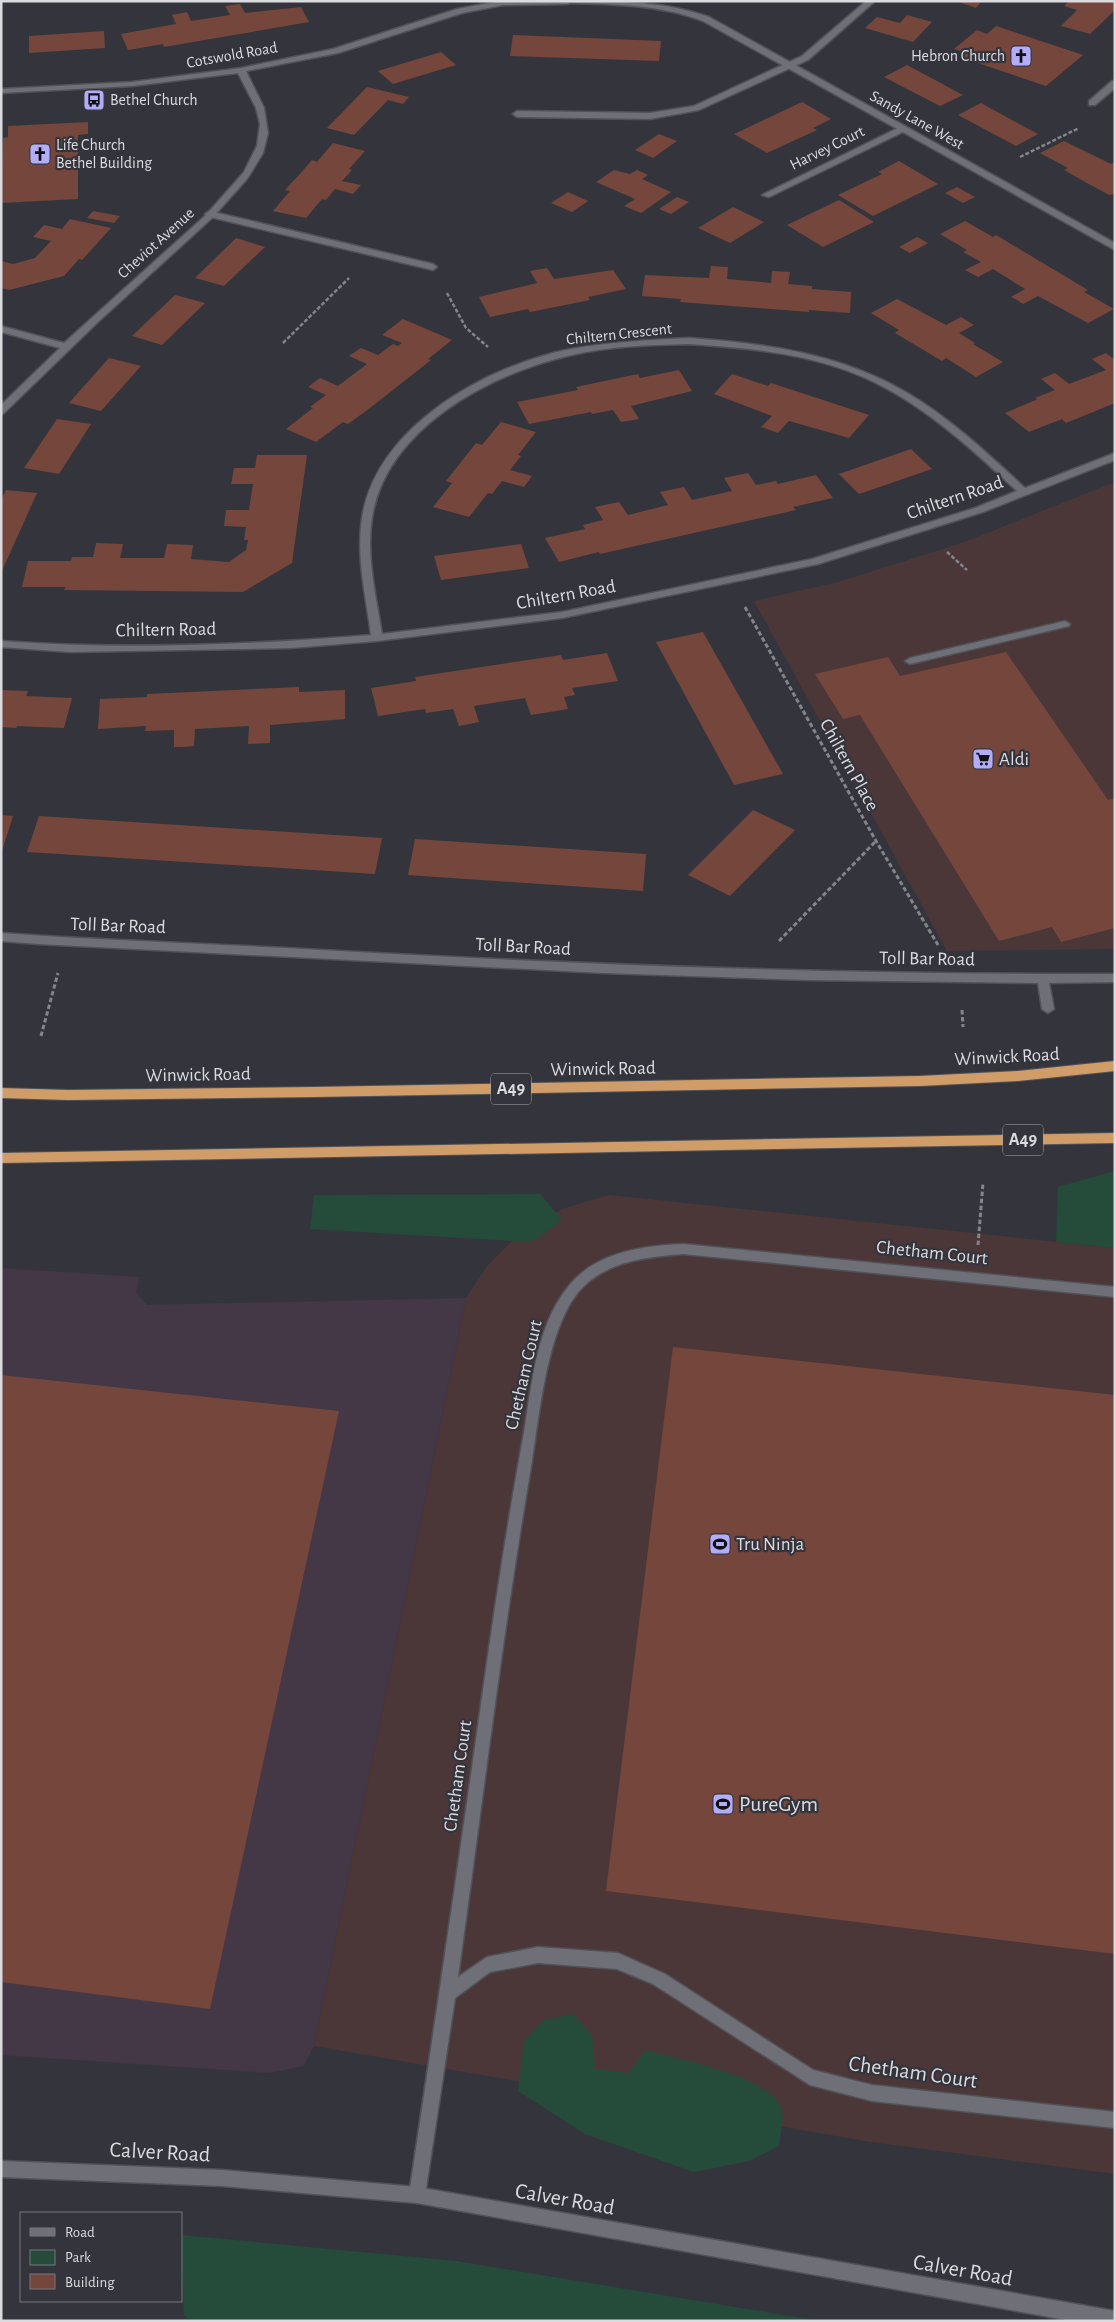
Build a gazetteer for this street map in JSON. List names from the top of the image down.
{
  "streets": {
    "highway": ["Winwick Road", "A49"],
    "street": [
      "Cotswold Road",
      "Sandy Lane West",
      "Harvey Court",
      "Cheviot Avenue",
      "Chiltern Crescent",
      "Chiltern Road",
      "Toll Bar Road",
      "Chetham Court",
      "Calver Road"
    ],
    "path": ["Chiltern Place"]
  },
  "crossings": [
    ["Cotswold Road", "Sandy Lane West"],
    ["Cotswold Road", "Cheviot Avenue"],
    ["Sandy Lane West", "Harvey Court"],
    ["Chiltern Crescent", "Chiltern Road"],
    ["Chiltern Road", "Chiltern Place"],
    ["Chetham Court", "Calver Road"]
  ],
  "places": {
    "church": ["Hebron Church", "Life Church Bethel Building"],
    "bus stop": ["Bethel Church"],
    "supermarket": ["Aldi"],
    "sports": ["Tru Ninja", "PureGym"]
  },
  "legend": ["Road", "Park", "Building"]
}
